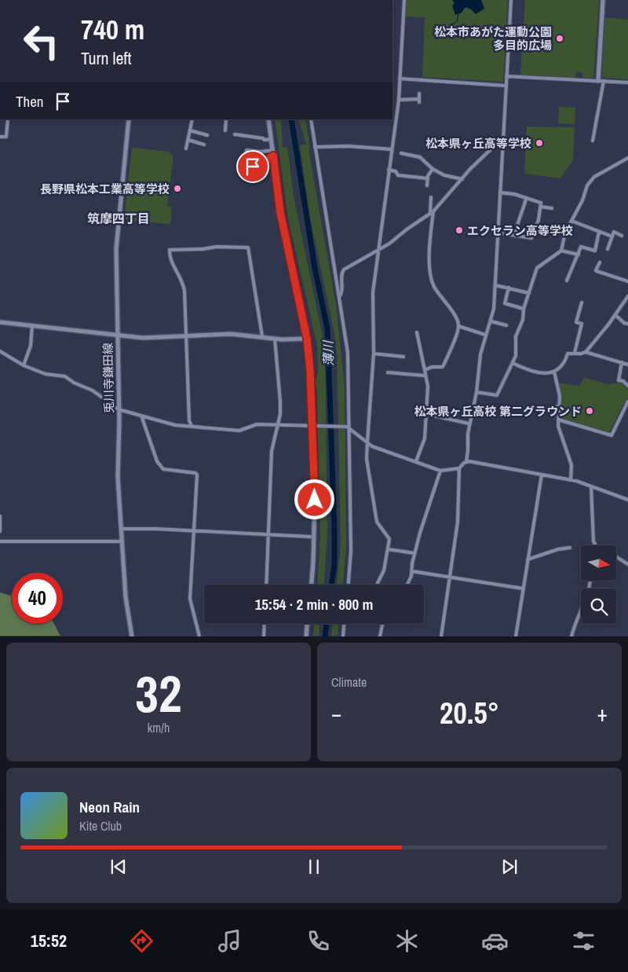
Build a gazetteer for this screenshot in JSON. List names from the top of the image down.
{
  "streets": {
    "street": ["兎川寺鎌田線"]
  },
  "districts": ["筑摩四丁目"],
  "water": ["薄川"],
  "places": [
    "松本市あがた運動公園 多目的広場",
    "松本県ヶ丘高等学校",
    "長野県松本工業高等学校",
    "エクセラン高等学校",
    "松本県ヶ丘高校 第二グラウンド"
  ],
  "north": "right",
  "page": {
    "turn": ["740 m", "Turn left"],
    "then": "Then",
    "limit": "40",
    "trip": "15:54 · 2 min · 800 m",
    "tile": [
      ["32", "km/h"],
      "Climate"
    ],
    "heat": ["−", "20.5°", "+"],
    "song": ["Neon Rain", "Kite Club"],
    "tabs": "15:52"
  }
}
